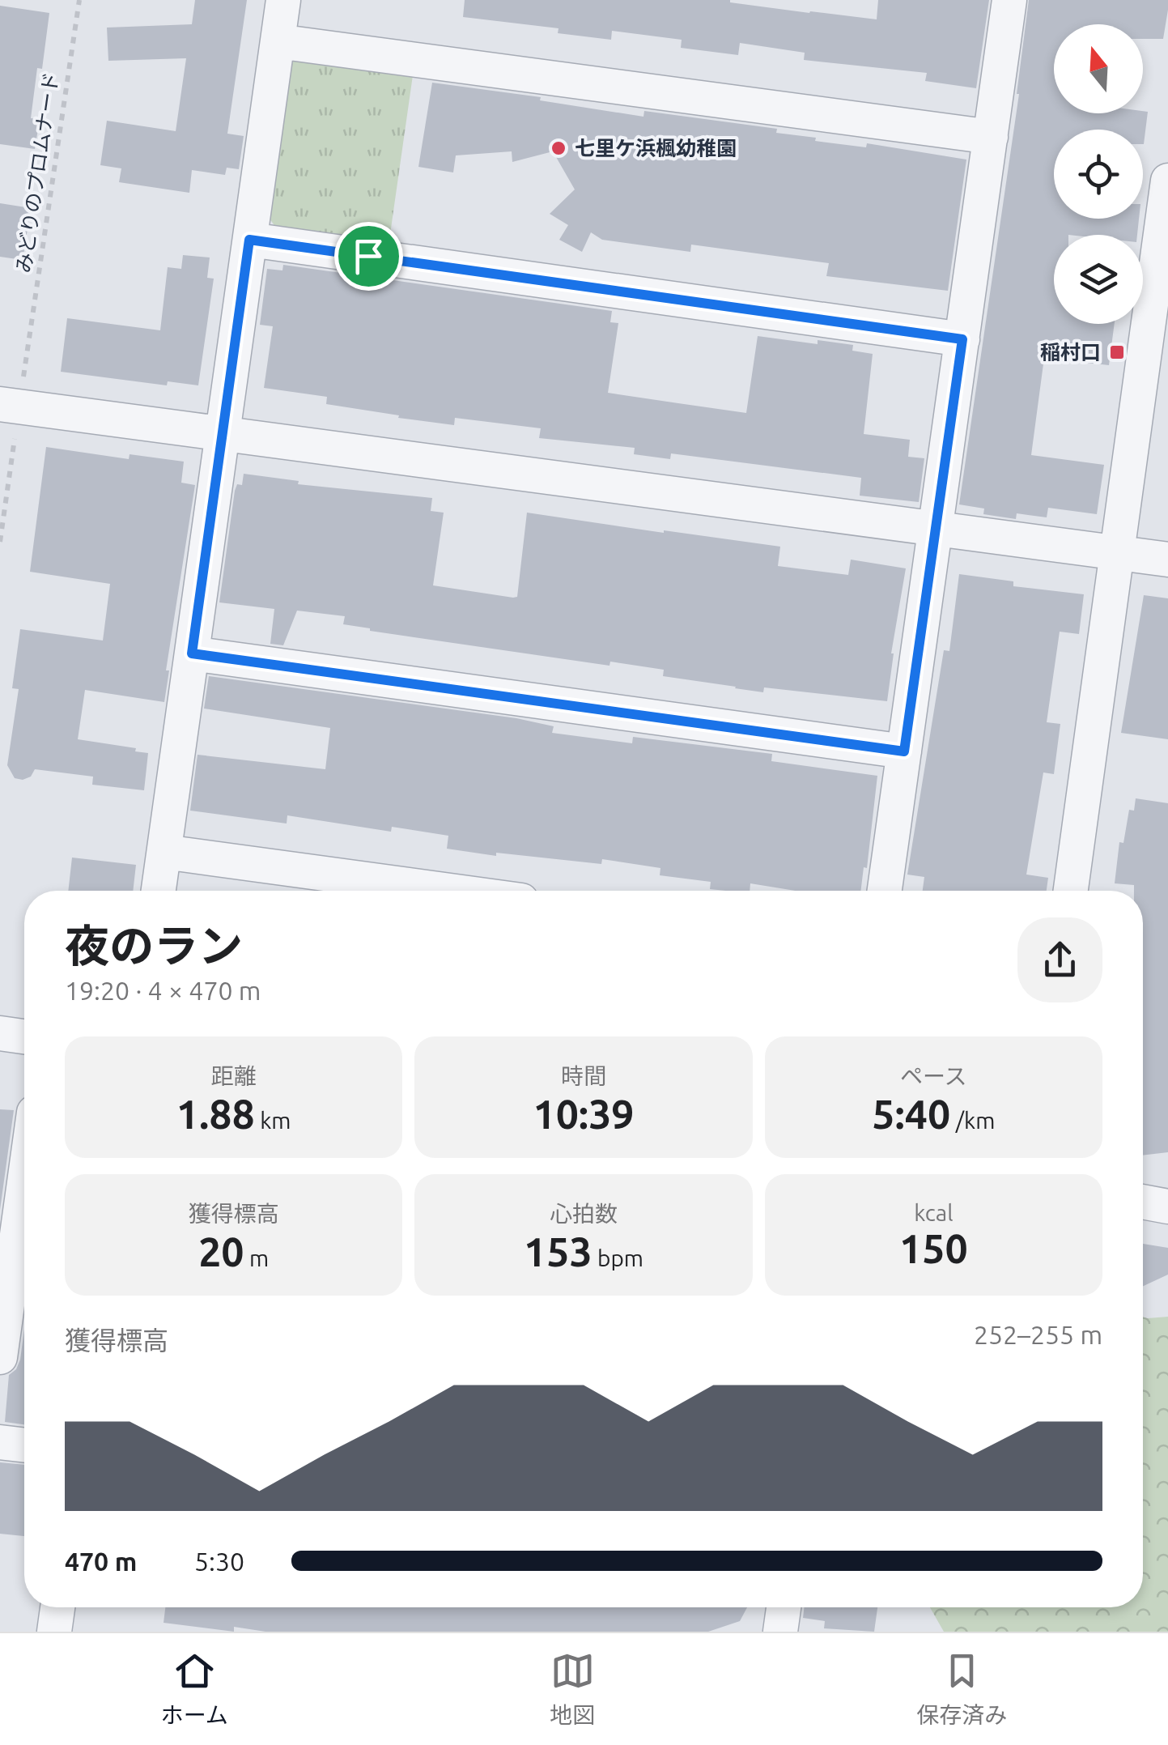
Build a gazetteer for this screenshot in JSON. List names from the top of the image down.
{
  "streets": {
    "path": ["みどりのプロムナード"]
  },
  "places": {
    "other": ["七里ケ浜楓幼稚園"],
    "transit": ["稲村口"]
  },
  "north": "top",
  "page": {
    "heading": ["夜のラン", "19:20 · 4 × 470 m"],
    "stats": [
      ["距離", "1.88 km"],
      ["時間", "10:39"],
      ["ペース", "5:40 /km"],
      ["獲得標高", "20 m"],
      ["心拍数", "153 bpm"],
      ["kcal", "150"]
    ],
    "chart": ["獲得標高", "252–255 m"],
    "list": [
      {
        "name": "470 m",
        "note": "5:30"
      }
    ],
    "tabs": ["ホーム", "地図", "保存済み"]
  }
}
